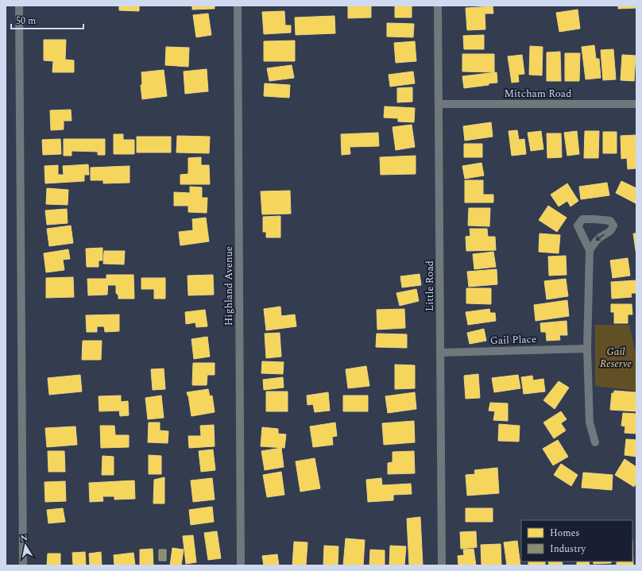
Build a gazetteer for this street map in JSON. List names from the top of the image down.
{
  "streets": {
    "street": [
      "Mitcham Road",
      "Highland Avenue",
      "Little Road",
      "Gail Place"
    ]
  },
  "crossings": [
    ["Mitcham Road", "Little Road"],
    ["Little Road", "Gail Place"]
  ],
  "parks": ["Gail Reserve"],
  "legend": ["Homes", "Industry"],
  "scale_bar": "50 m",
  "north": "top"
}
